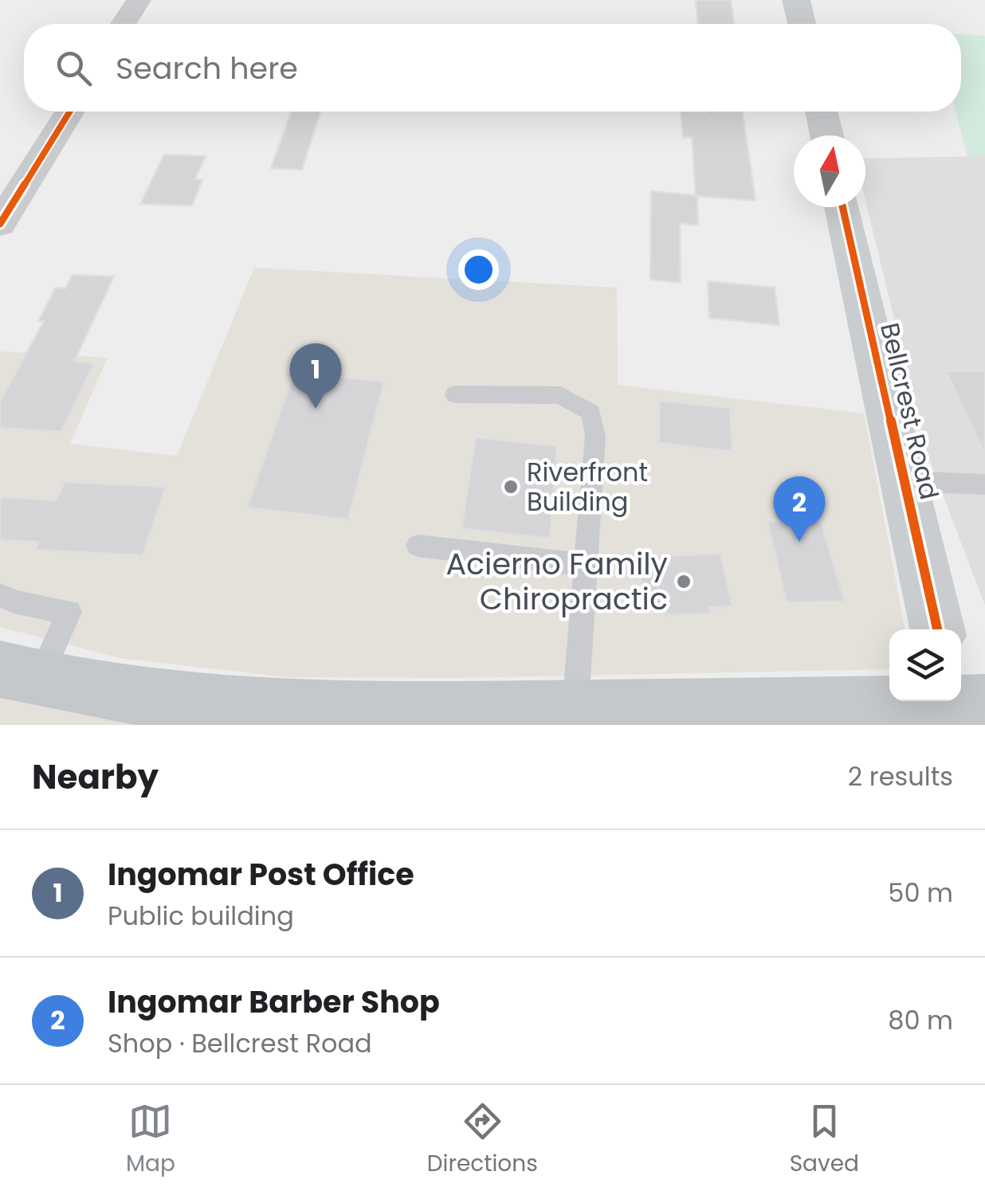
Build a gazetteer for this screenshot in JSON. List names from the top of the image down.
{
  "streets": {
    "street": ["Bellcrest Road"]
  },
  "places": ["Riverfront Building", "Acierno Family Chiropractic"],
  "north": "top",
  "page": {
    "search": "Search here",
    "pins": ["1", "2"],
    "heading": ["Nearby", "2 results"],
    "list": [
      {
        "mark": "1",
        "name": "Ingomar Post Office",
        "note": "Public building",
        "value": "50 m"
      },
      {
        "mark": "2",
        "name": "Ingomar Barber Shop",
        "note": "Shop · Bellcrest Road",
        "value": "80 m"
      }
    ],
    "nav": ["Map", "Directions", "Saved"]
  }
}
